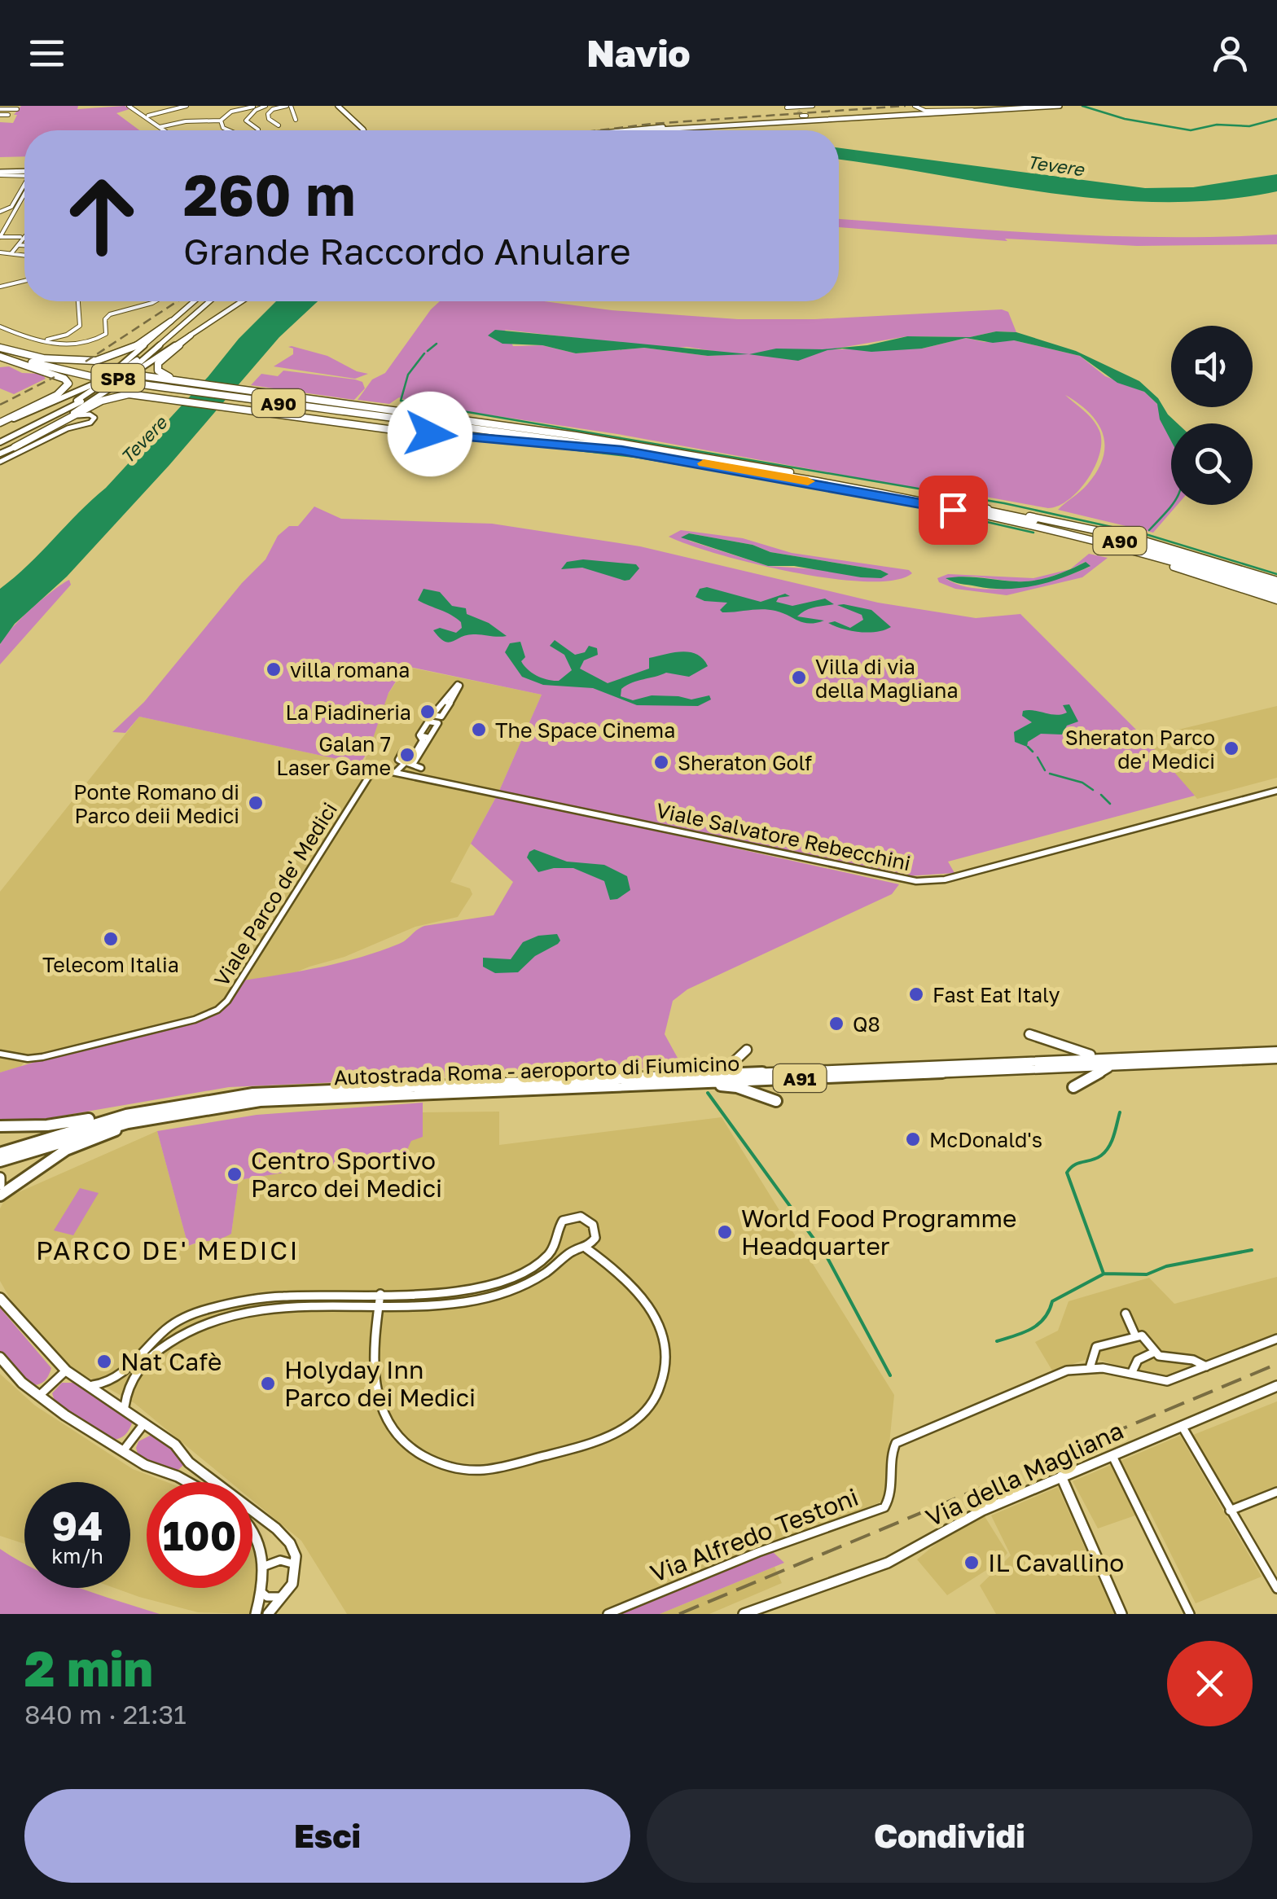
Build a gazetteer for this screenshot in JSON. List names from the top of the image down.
{
  "streets": {
    "highway": ["A90", "Autostrada Roma - aeroporto di Fiumicino", "A91"],
    "main road": ["SP8", "Via della Magliana"],
    "street": ["Viale Salvatore Rebecchini", "Viale Parco de' Medici", "Via Alfredo Testoni"]
  },
  "crossings": [
    ["Viale Salvatore Rebecchini", "Viale Parco de' Medici"]
  ],
  "districts": ["PARCO DE' MEDICI"],
  "water": ["Tevere"],
  "places": [
    "villa romana",
    "Villa di via della Magliana",
    "La Piadineria",
    "The Space Cinema",
    "Sheraton Parco de' Medici",
    "Galan 7 Laser Game",
    "Sheraton Golf",
    "Ponte Romano di Parco deii Medici",
    "Telecom Italia",
    "Fast Eat Italy",
    "Q8",
    "McDonald's",
    "Centro Sportivo Parco dei Medici",
    "World Food Programme Headquarter",
    "Nat Cafè",
    "Holyday Inn Parco dei Medici",
    "IL Cavallino"
  ],
  "page": {
    "header": "Navio",
    "turn": ["260 m", "Grande Raccordo Anulare"],
    "speed": "94 km/h",
    "limit": "100",
    "heading": ["2 min", "840 m · 21:31"],
    "buttons": ["Esci", "Condividi"]
  }
}
